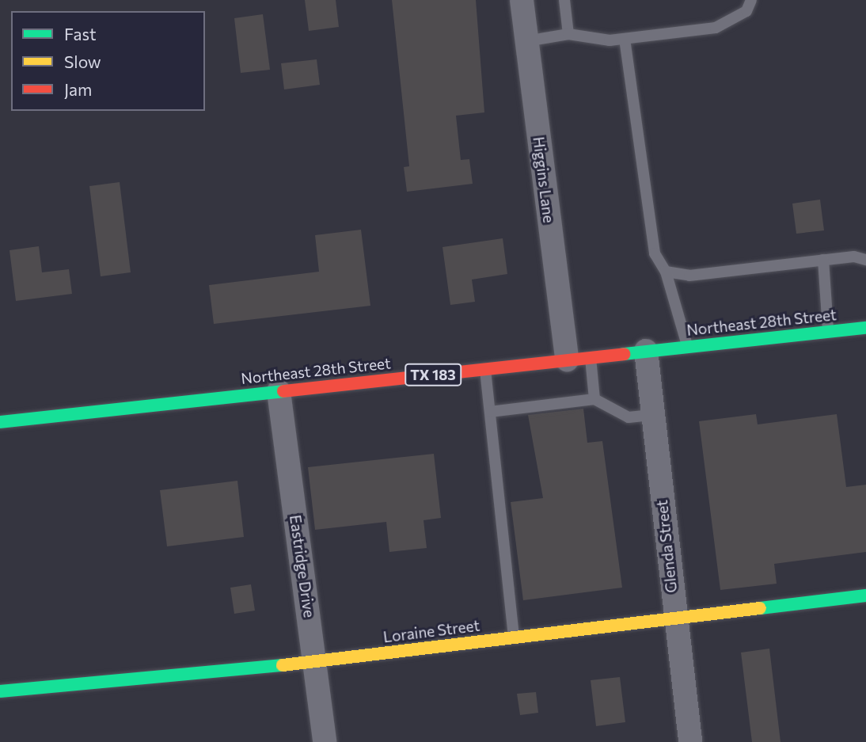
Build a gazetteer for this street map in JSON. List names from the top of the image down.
{
  "streets": {
    "main road": ["Northeast 28th Street", "TX 183", "Loraine Street"],
    "street": ["Higgins Lane", "Glenda Street", "Eastridge Drive"]
  },
  "crossings": [
    ["Higgins Lane", "Northeast 28th Street"],
    ["Northeast 28th Street", "Glenda Street"],
    ["Northeast 28th Street", "Eastridge Drive"],
    ["Glenda Street", "Loraine Street"],
    ["Eastridge Drive", "Loraine Street"]
  ],
  "legend": ["Fast", "Slow", "Jam"]
}
